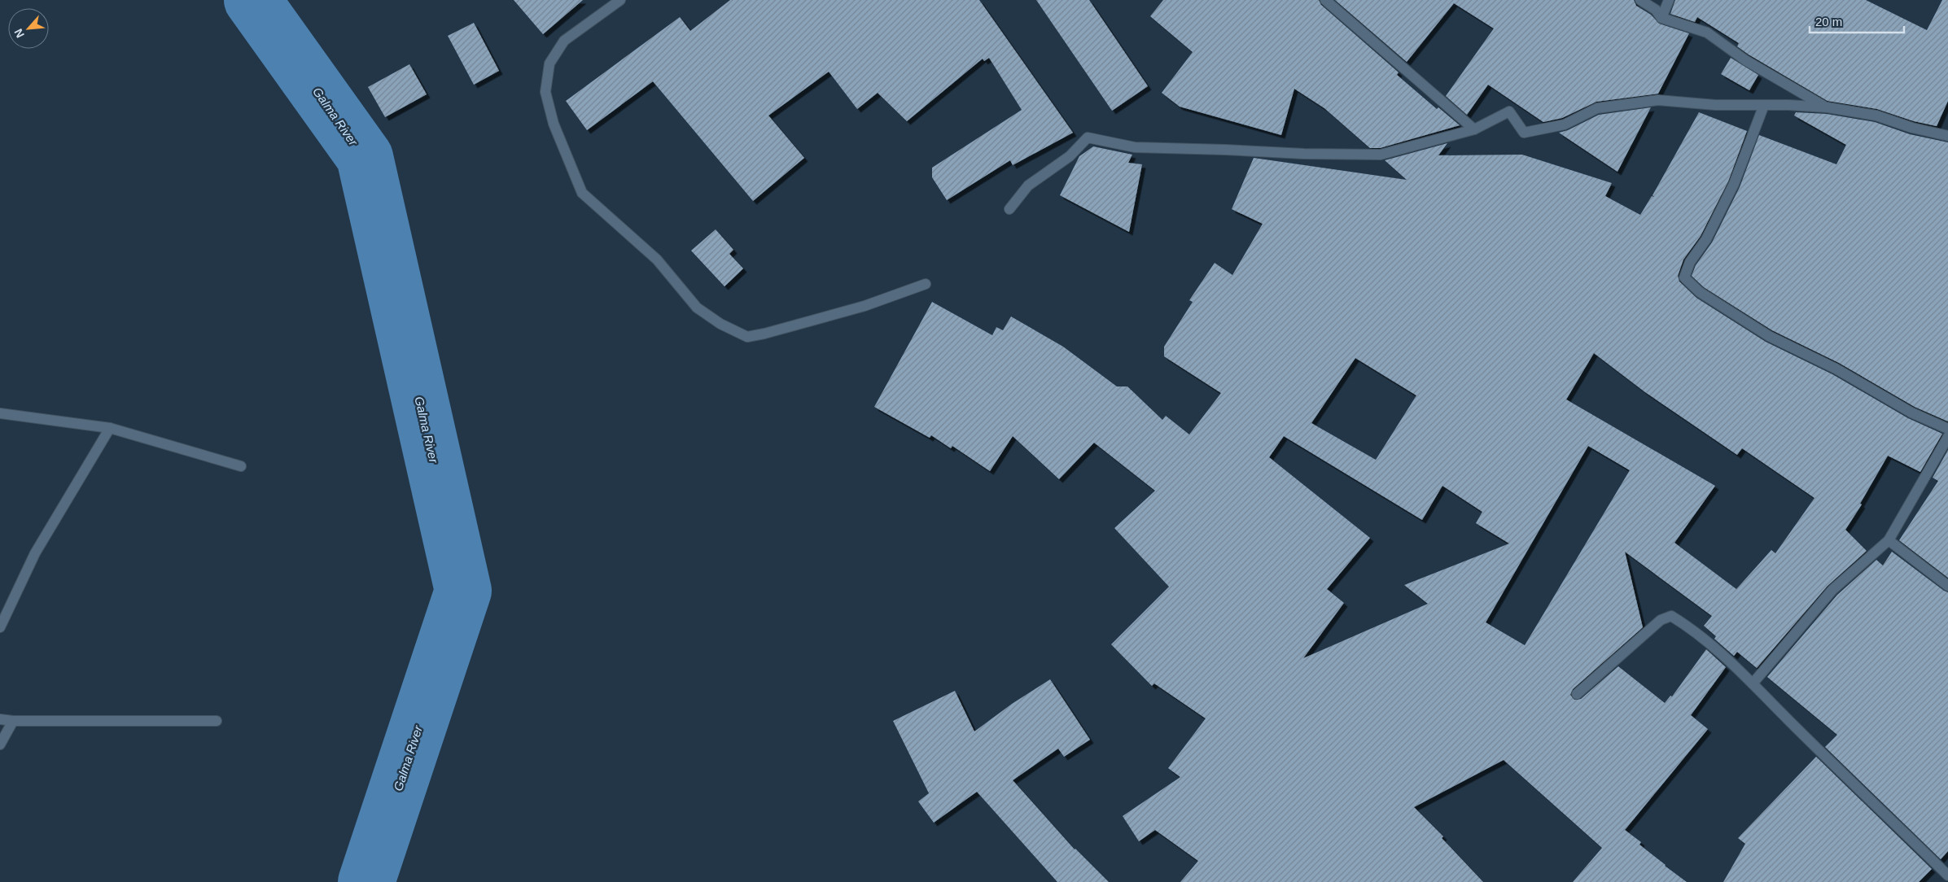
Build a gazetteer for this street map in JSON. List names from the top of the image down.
{
  "water": ["Galma River"],
  "scale_bar": "20 m",
  "north": "bottom left"
}
